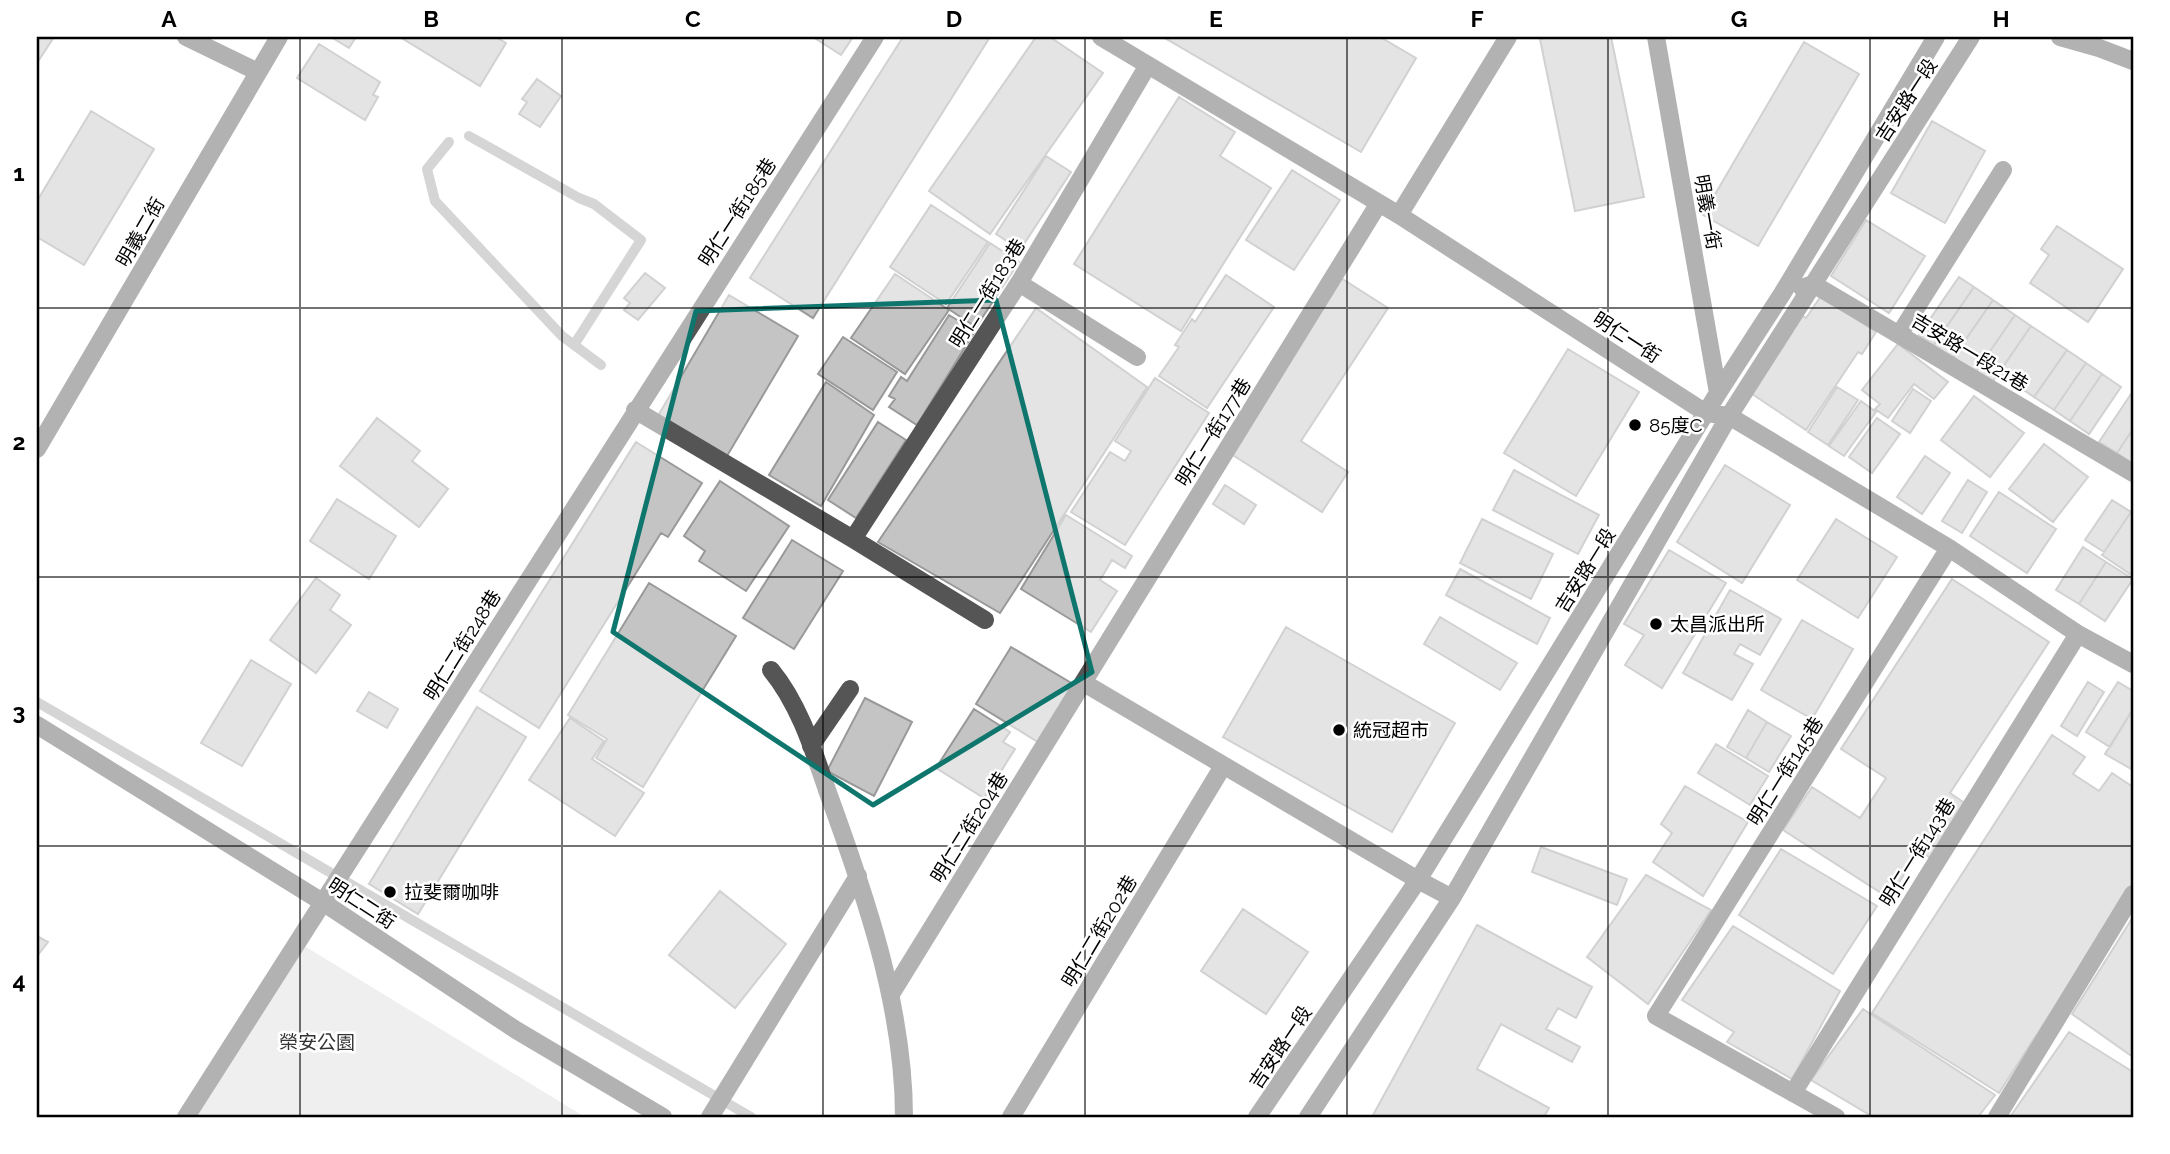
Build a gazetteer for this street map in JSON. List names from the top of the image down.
{
  "streets": {
    "street": [
      "吉安路一段",
      "明仁一街185巷",
      "明義一街",
      "明義二街",
      "明仁一街183巷",
      "明仁一街",
      "吉安路一段21巷",
      "明仁一街177巷",
      "明仁二街248巷",
      "明仁一街145巷",
      "明仁二街204巷",
      "明仁一街143巷",
      "明仁二街",
      "明仁二街202巷"
    ]
  },
  "crossings": [
    ["吉安路一段", "明義一街"],
    ["吉安路一段", "明仁一街"],
    ["吉安路一段", "吉安路一段21巷"],
    ["明仁一街185巷", "明仁二街248巷"],
    ["明仁一街183巷", "明仁一街"],
    ["明仁一街", "明仁一街177巷"],
    ["明仁一街", "明仁一街145巷"],
    ["明仁一街", "明仁一街143巷"],
    ["明仁一街177巷", "明仁二街204巷"],
    ["明仁二街248巷", "明仁二街"],
    ["明仁一街145巷", "明仁一街143巷"]
  ],
  "parks": ["榮安公園"],
  "places": [
    "85度C",
    "太昌派出所",
    "統冠超市",
    "拉斐爾咖啡"
  ],
  "grid": {
    "columns": [
      "A",
      "B",
      "C",
      "D",
      "E",
      "F",
      "G",
      "H"
    ],
    "rows": [
      "1",
      "2",
      "3",
      "4"
    ]
  }
}
